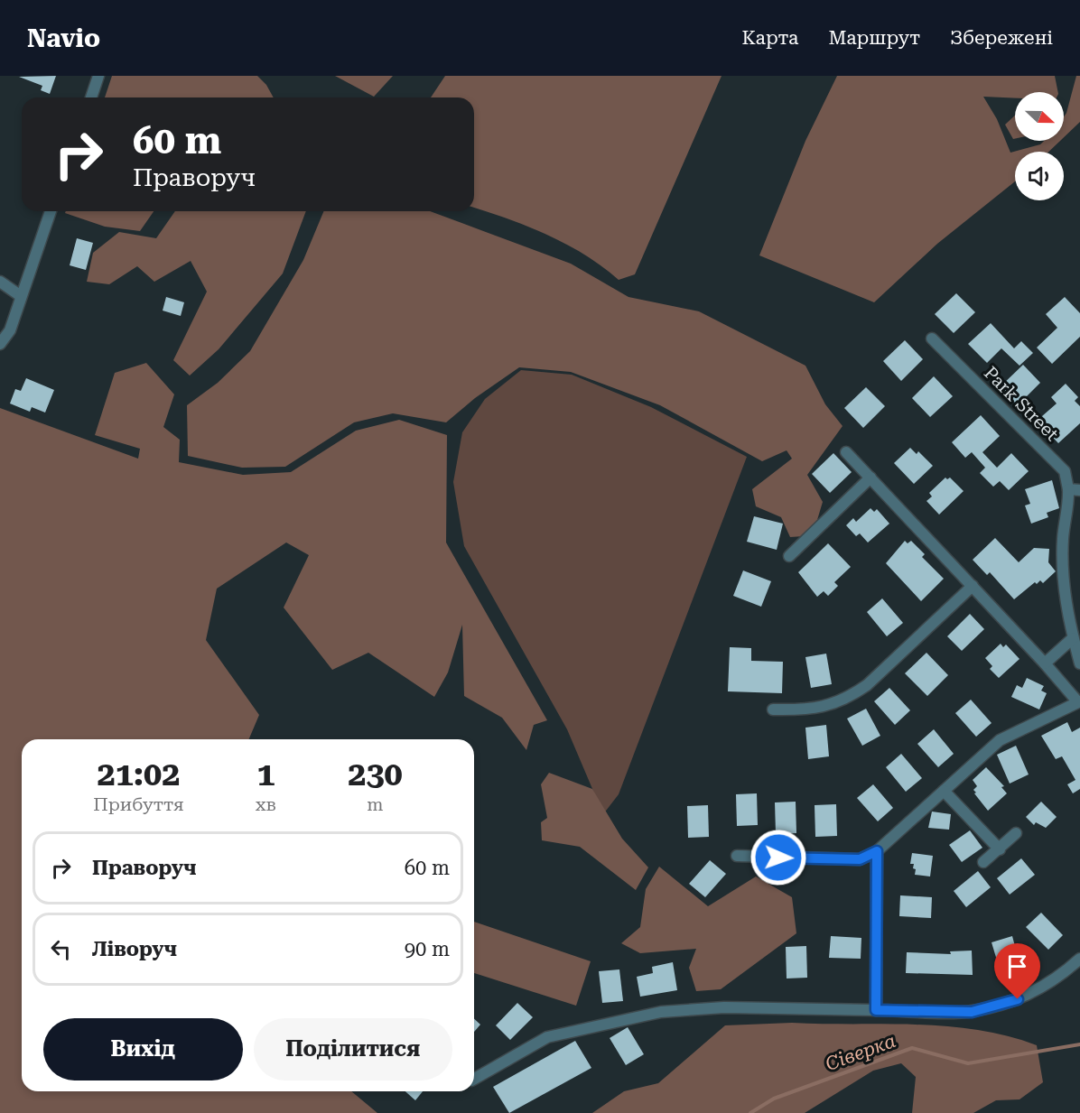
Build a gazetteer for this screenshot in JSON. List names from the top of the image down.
{
  "streets": {
    "street": ["Park Street"]
  },
  "water": ["Сіверка"],
  "north": "right",
  "page": {
    "header": "Navio",
    "nav": ["Карта", "Маршрут", "Збережені"],
    "turn": ["60 m", "Праворуч"],
    "eta": [
      "21:02",
      "Прибуття",
      "1",
      "хв",
      "230",
      "m"
    ],
    "list": [
      {
        "name": "Праворуч",
        "value": "60 m"
      },
      {
        "name": "Ліворуч",
        "value": "90 m"
      }
    ],
    "buttons": ["Вихід", "Поділитися"]
  }
}
